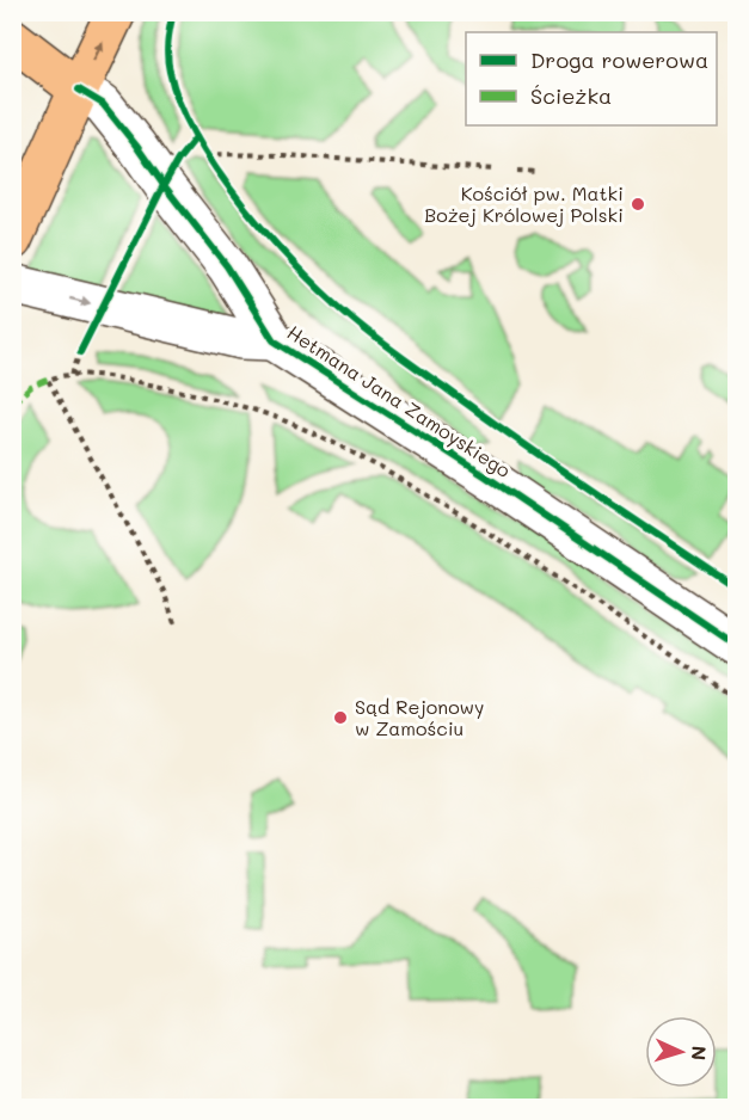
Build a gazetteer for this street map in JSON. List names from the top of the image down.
{
  "streets": {
    "street": ["Hetmana Jana Zamoyskiego"]
  },
  "places": ["Kościół pw. Matki Bożej Królowej Polski", "Sąd Rejonowy w Zamościu"],
  "legend": ["Droga rowerowa", "Ścieżka"],
  "north": "right"
}
